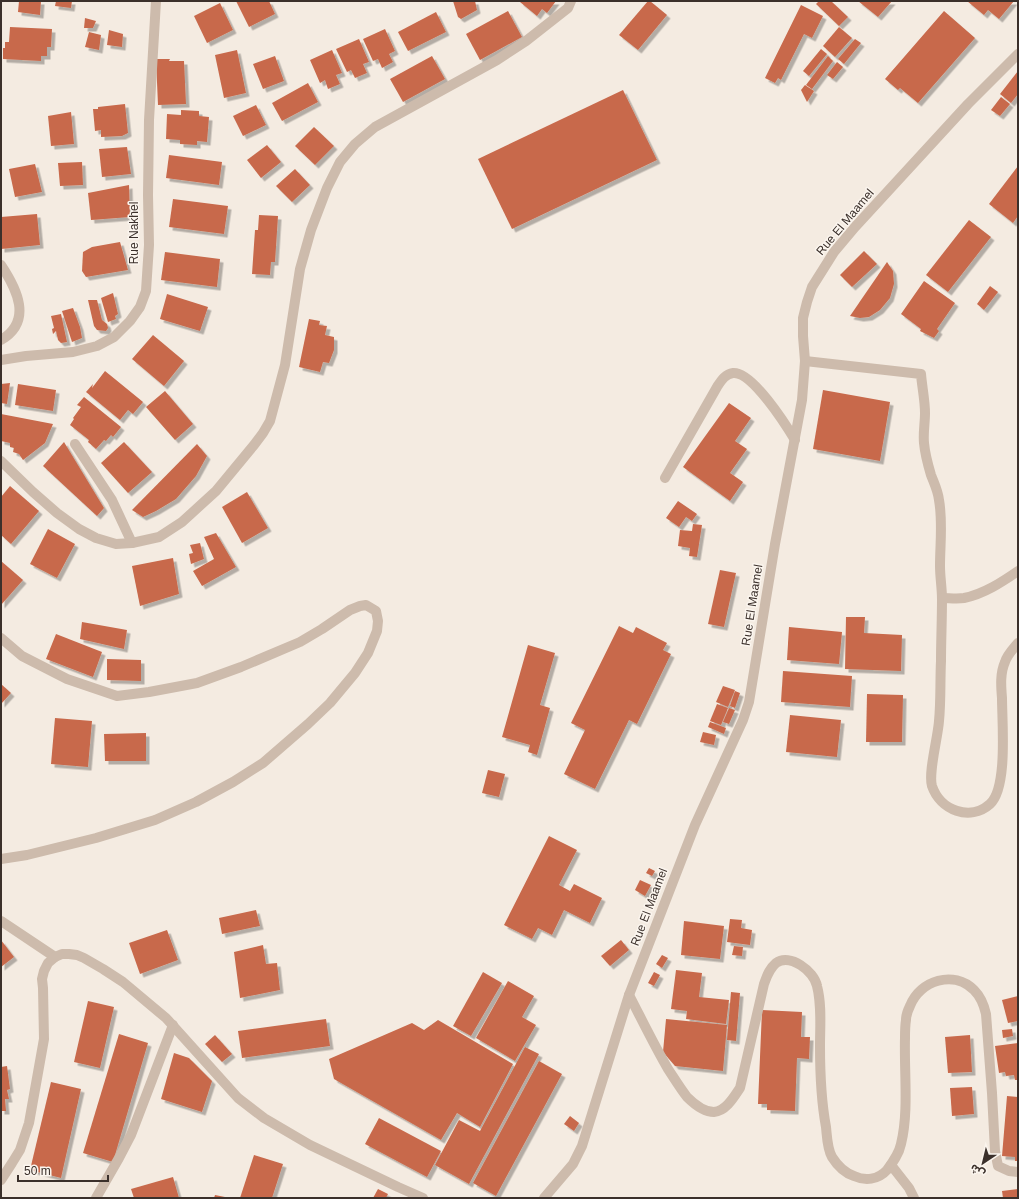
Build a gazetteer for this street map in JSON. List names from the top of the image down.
{
  "streets": {
    "street": ["Rue El Maamel", "Rue Nakhel"]
  },
  "scale_bar": "50 m",
  "north": "bottom left"
}
